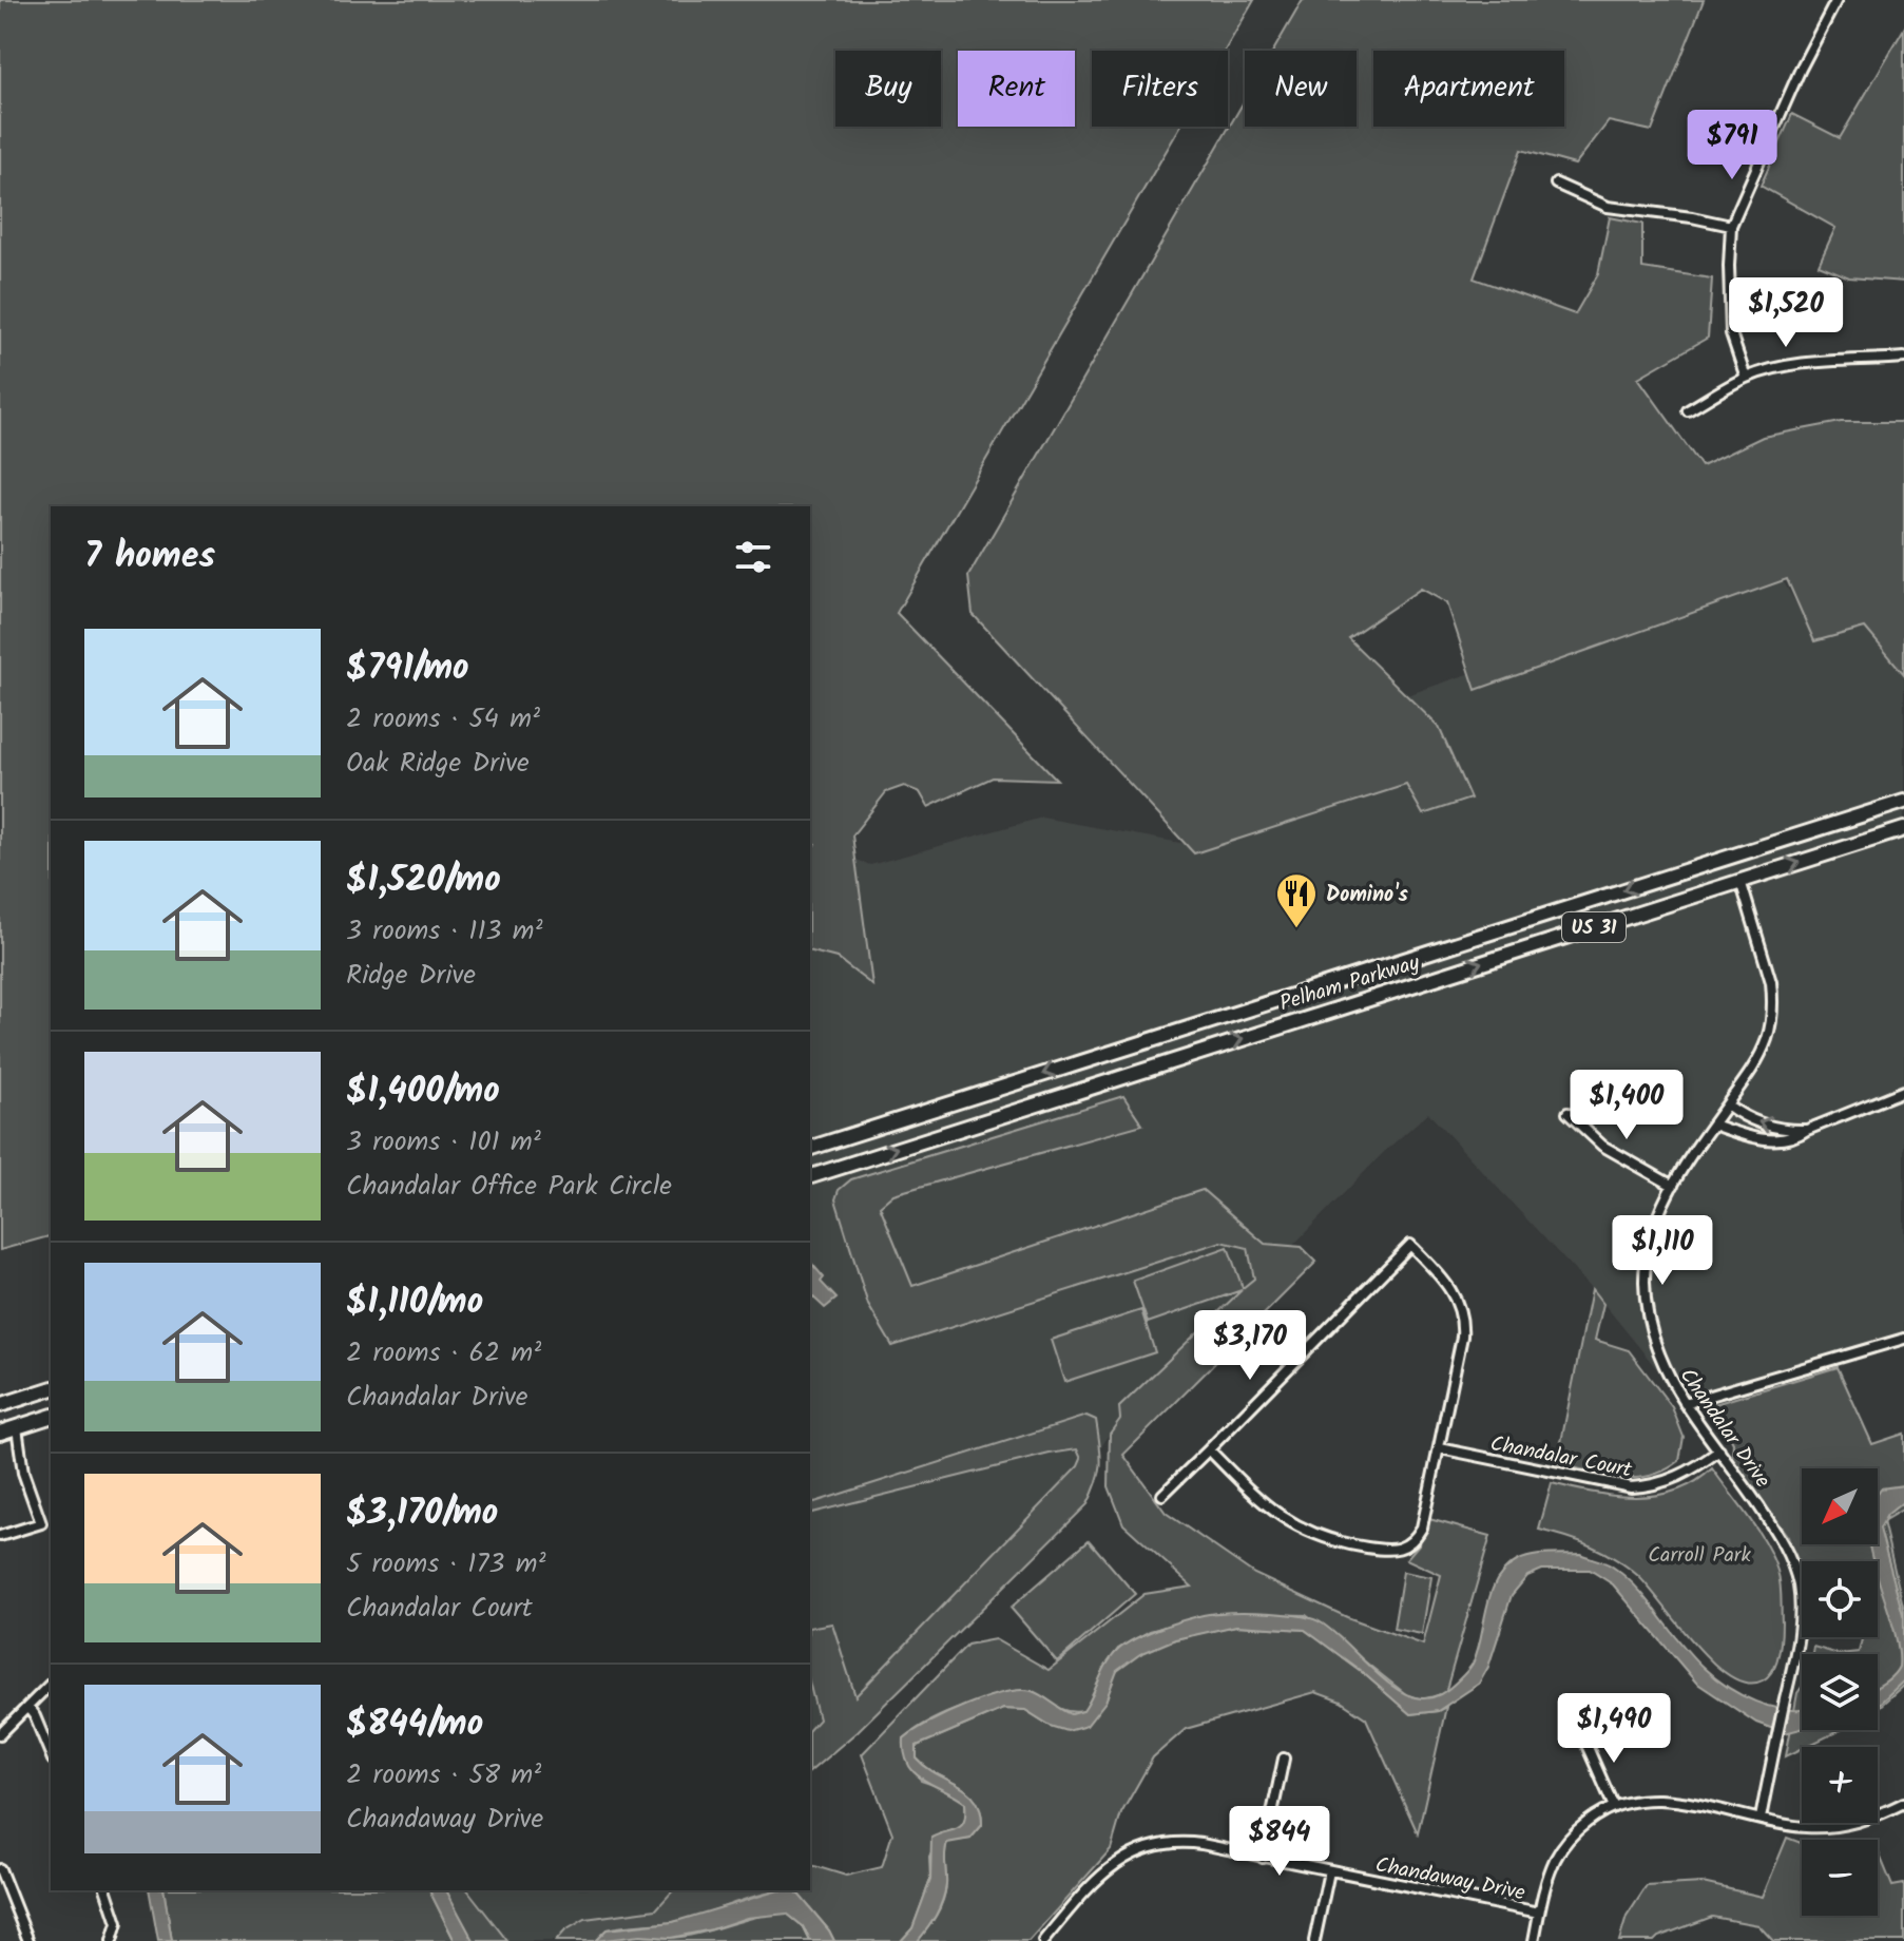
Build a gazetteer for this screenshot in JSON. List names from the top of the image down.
{
  "streets": {
    "main road": ["US 31", "Pelham Parkway"],
    "street": ["Chandalar Drive", "Chandalar Court", "Chandaway Drive"]
  },
  "crossings": [
    ["Pelham Parkway", "Chandalar Drive"],
    ["Chandalar Drive", "Chandalar Court"]
  ],
  "parks": ["Carroll Park"],
  "places": {
    "restaurant": ["Domino's"]
  },
  "north": "bottom left",
  "page": {
    "chip": [
      "Buy",
      "Rent",
      "Filters",
      "New",
      "Apartment"
    ],
    "price": [
      "$791",
      "$1,520",
      "$1,400",
      "$1,110",
      "$3,170",
      "$1,490",
      "$844"
    ],
    "heading": "7 homes",
    "list": [
      {
        "name": "$791/mo",
        "note": "2 rooms · 54 m² · Oak Ridge Drive"
      },
      {
        "name": "$1,520/mo",
        "note": "3 rooms · 113 m² · Ridge Drive"
      },
      {
        "name": "$1,400/mo",
        "note": "3 rooms · 101 m² · Chandalar Office Park Circle"
      },
      {
        "name": "$1,110/mo",
        "note": "2 rooms · 62 m² · Chandalar Drive"
      },
      {
        "name": "$3,170/mo",
        "note": "5 rooms · 173 m² · Chandalar Court"
      },
      {
        "name": "$844/mo",
        "note": "2 rooms · 58 m² · Chandaway Drive"
      }
    ],
    "map_buttons": ["+", "−"]
  }
}
